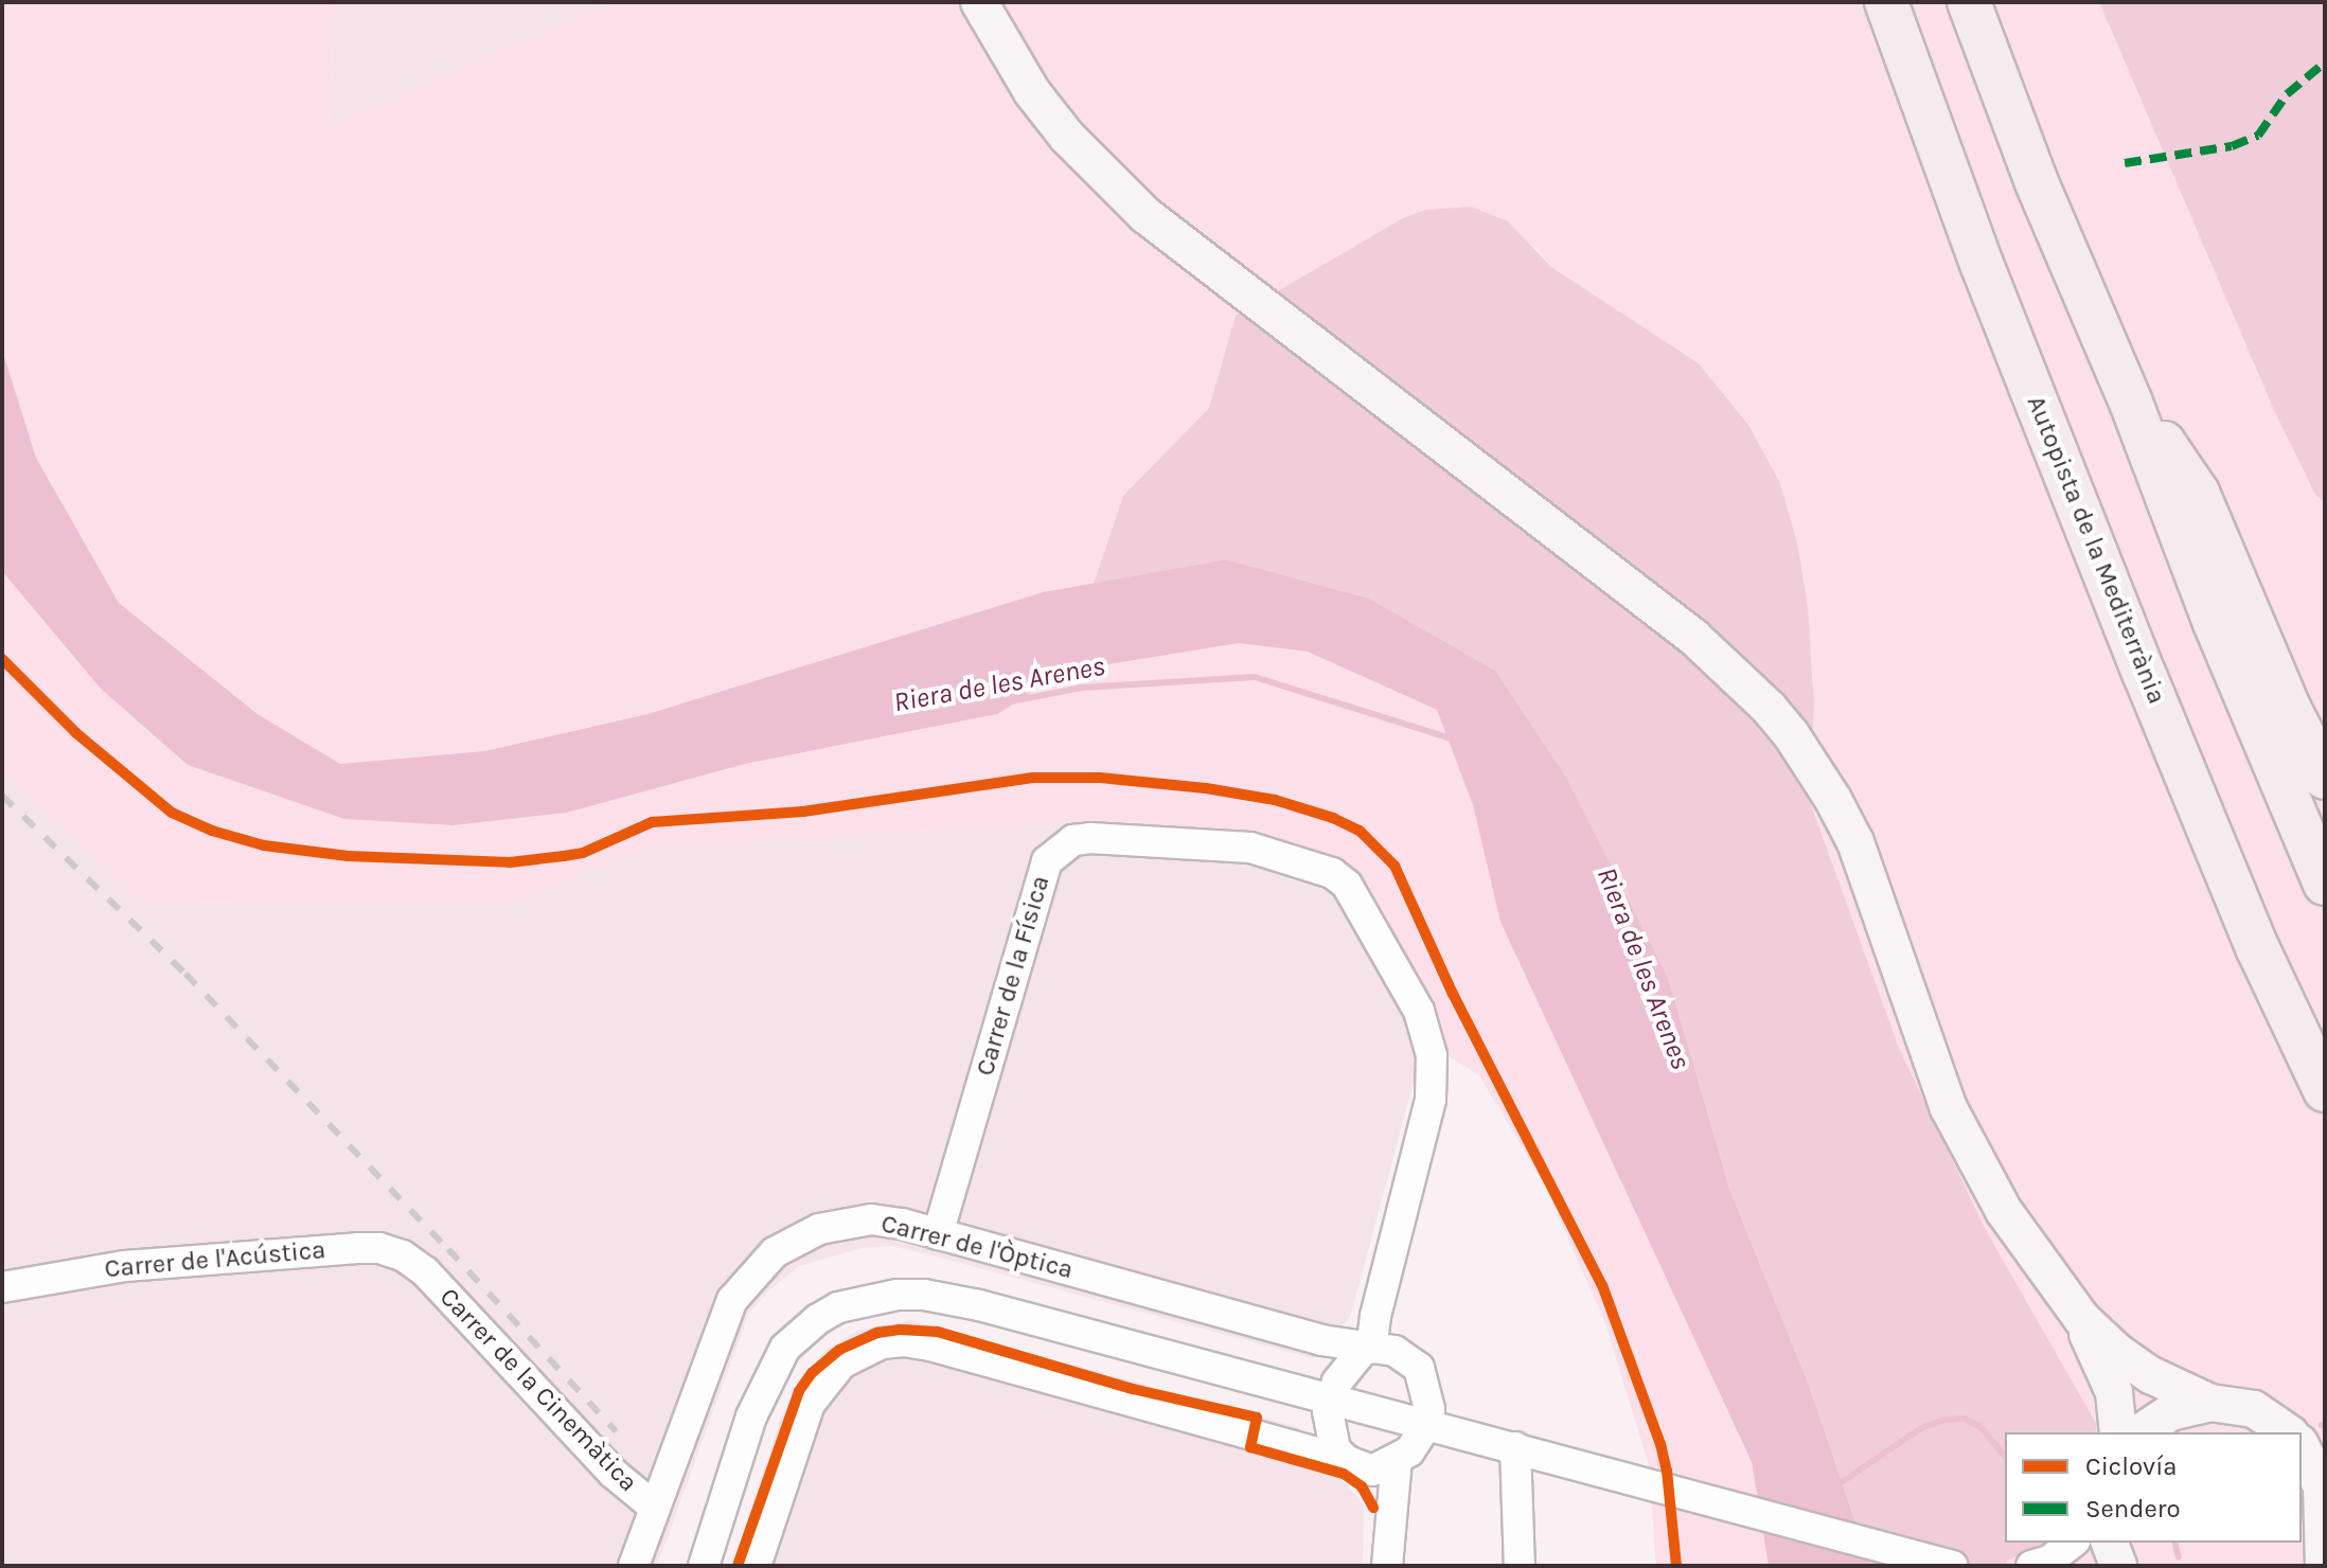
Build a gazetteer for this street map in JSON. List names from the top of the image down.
{
  "streets": {
    "highway": ["Autopista de la Mediterrània"],
    "street": [
      "Carrer de la Física",
      "Carrer de l'Òptica",
      "Carrer de l'Acústica",
      "Carrer de la Cinemàtica"
    ]
  },
  "crossings": [
    ["Carrer de la Física", "Carrer de l'Òptica"],
    ["Carrer de l'Òptica", "Carrer de la Cinemàtica"],
    ["Carrer de l'Acústica", "Carrer de la Cinemàtica"]
  ],
  "water": ["Riera de les Arenes"],
  "legend": ["Ciclovía", "Sendero"]
}
